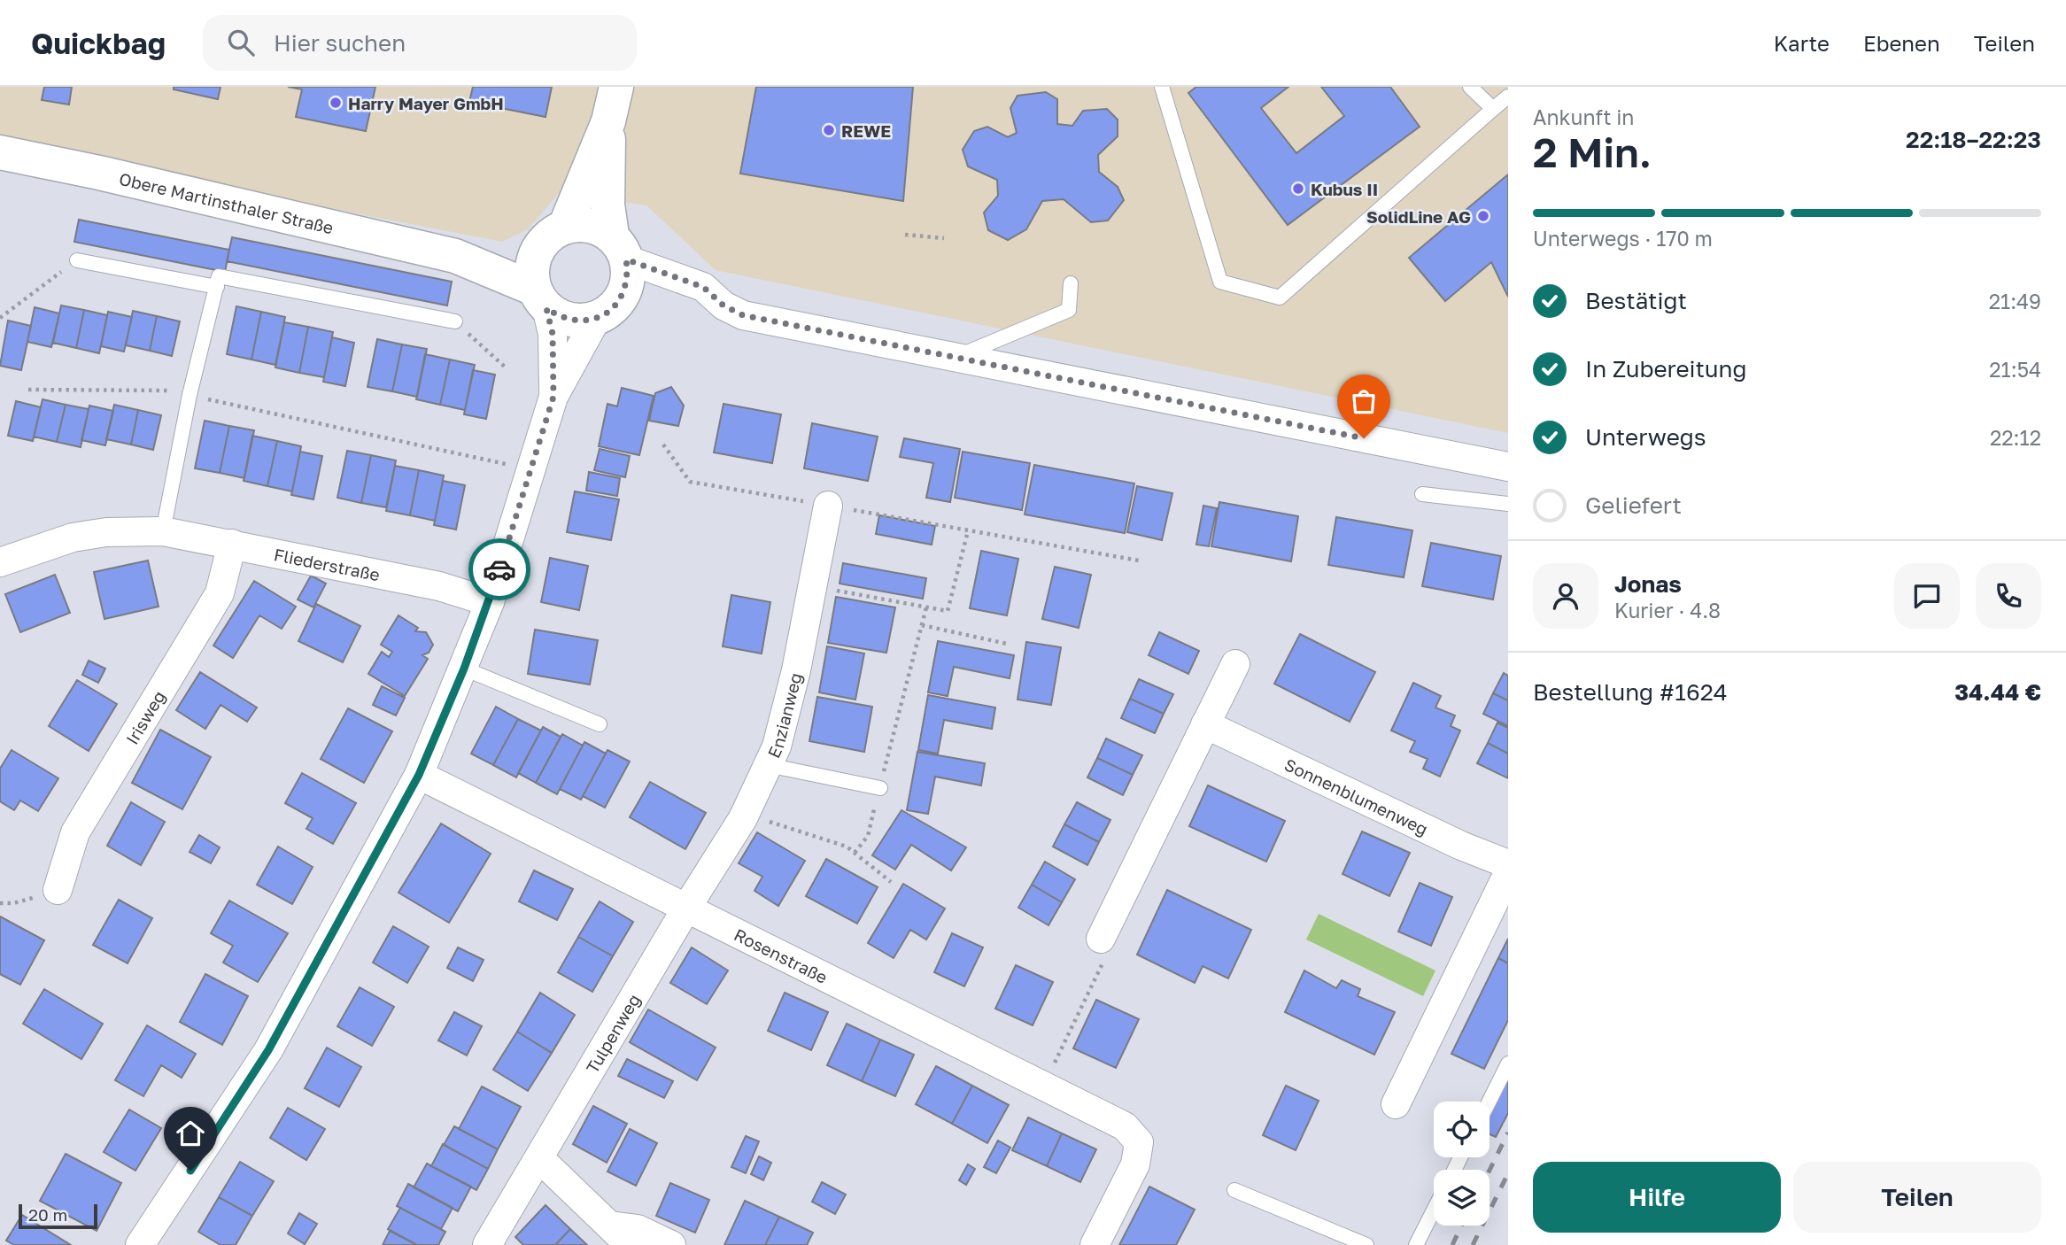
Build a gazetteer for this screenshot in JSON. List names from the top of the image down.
{
  "streets": {
    "street": [
      "Obere Martinsthaler Straße",
      "Fliederstraße",
      "Enzianweg",
      "Irisweg",
      "Sonnenblumenweg",
      "Rosenstraße",
      "Tulpenweg"
    ]
  },
  "crossings": [
    ["Fliederstraße", "Irisweg"],
    ["Enzianweg", "Rosenstraße"],
    ["Enzianweg", "Tulpenweg"],
    ["Rosenstraße", "Tulpenweg"]
  ],
  "places": [
    "Harry Mayer GmbH",
    "REWE",
    "Kubus II",
    "SolidLine AG"
  ],
  "scale_bar": "20 m",
  "page": {
    "header": "Quickbag",
    "search": "Hier suchen",
    "nav": ["Karte", "Ebenen", "Teilen"],
    "heading": ["2 Min.", "Ankunft in", "22:18–22:23"],
    "panel": [
      "Jonas",
      "Kurier · 4.8",
      "Bestellung #1624",
      "34.44 €"
    ],
    "bar": "Unterwegs · 170 m",
    "list": [
      ["Bestätigt", "21:49"],
      ["In Zubereitung", "21:54"],
      ["Unterwegs", "22:12"],
      "Geliefert"
    ],
    "buttons": ["Hilfe", "Teilen"],
    "scale": "20 m"
  }
}
